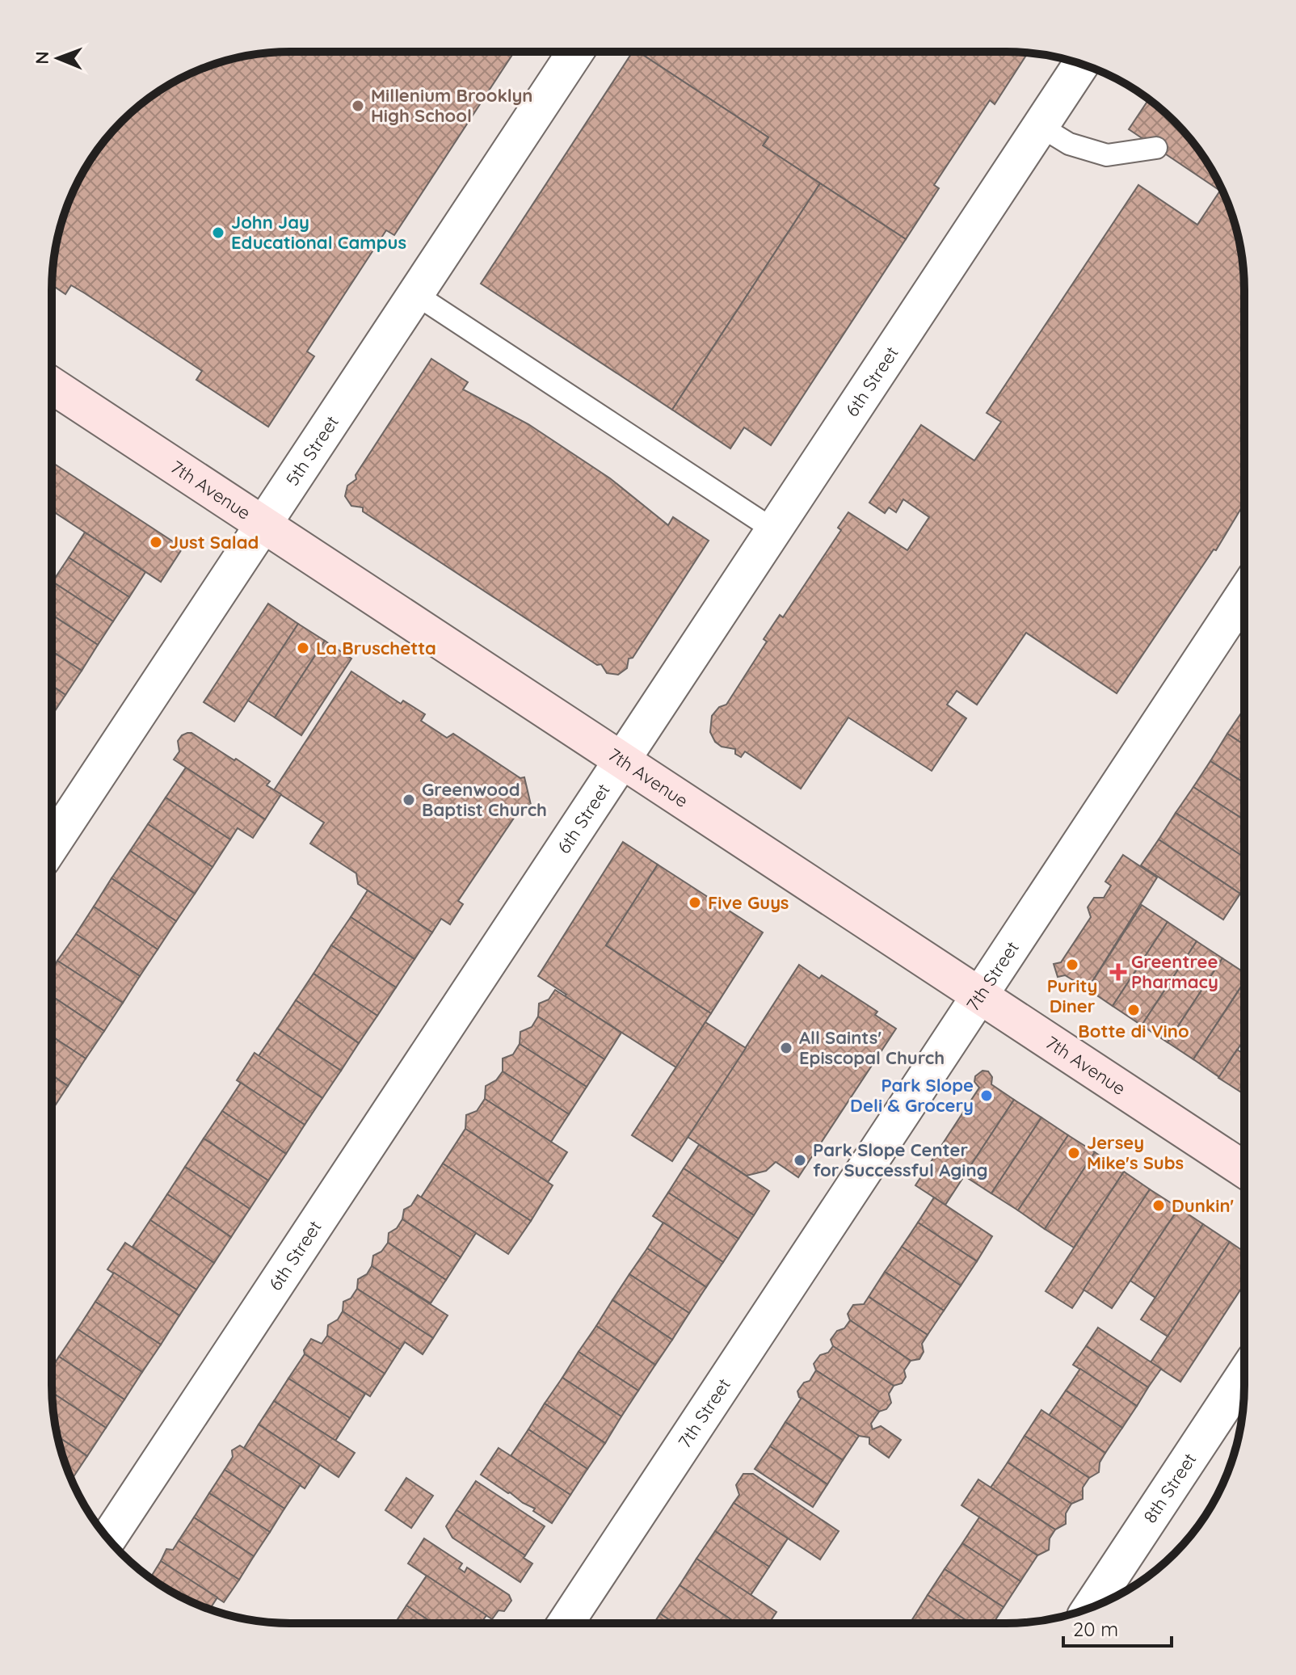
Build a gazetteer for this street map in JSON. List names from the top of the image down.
{
  "streets": {
    "street": [
      "6th Street",
      "5th Street",
      "7th Avenue",
      "7th Street",
      "8th Street"
    ]
  },
  "crossings": [
    ["6th Street", "7th Avenue"],
    ["5th Street", "7th Avenue"],
    ["7th Avenue", "7th Street"]
  ],
  "places": {
    "other": [
      "Millenium Brooklyn High School",
      "John Jay Educational Campus",
      "Just Salad",
      "La Bruschetta",
      "Greenwood Baptist Church",
      "Five Guys",
      "Purity Diner",
      "Botte di Vino",
      "All Saints' Episcopal Church",
      "Park Slope Deli & Grocery",
      "Jersey Mike's Subs",
      "Park Slope Center for Successful Aging",
      "Dunkin'"
    ],
    "health": ["Greentree Pharmacy"]
  },
  "scale_bar": "20 m",
  "north": "left"
}
